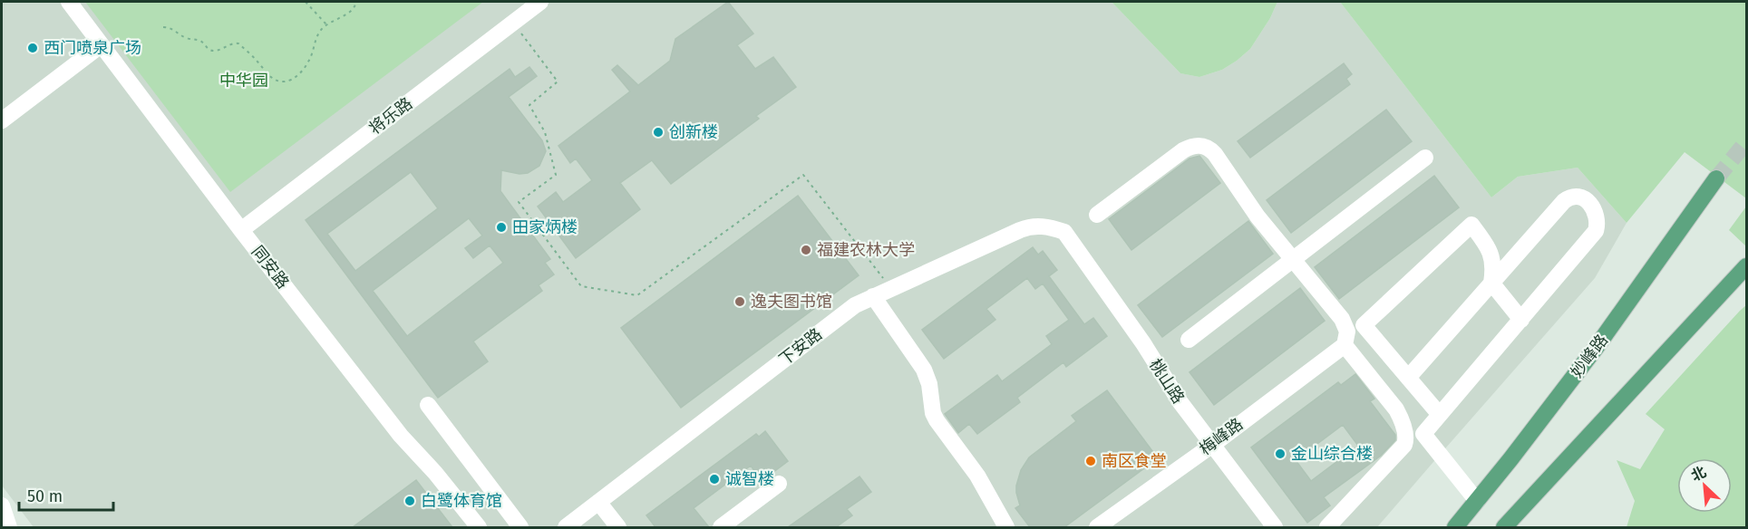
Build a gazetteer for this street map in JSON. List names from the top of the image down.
{
  "streets": {
    "main road": ["妙峰路"],
    "street": [
      "将乐路",
      "同安路",
      "下安路",
      "桃山路",
      "梅峰路"
    ]
  },
  "crossings": [
    ["将乐路", "同安路"],
    ["下安路", "桃山路"],
    ["桃山路", "梅峰路"]
  ],
  "parks": ["中华园"],
  "places": [
    "西门喷泉广场",
    "创新楼",
    "田家炳楼",
    "福建农林大学",
    "逸夫图书馆",
    "金山综合楼",
    "南区食堂",
    "诚智楼",
    "白鹭体育馆"
  ],
  "scale_bar": "50 m",
  "north": "top left"
}
